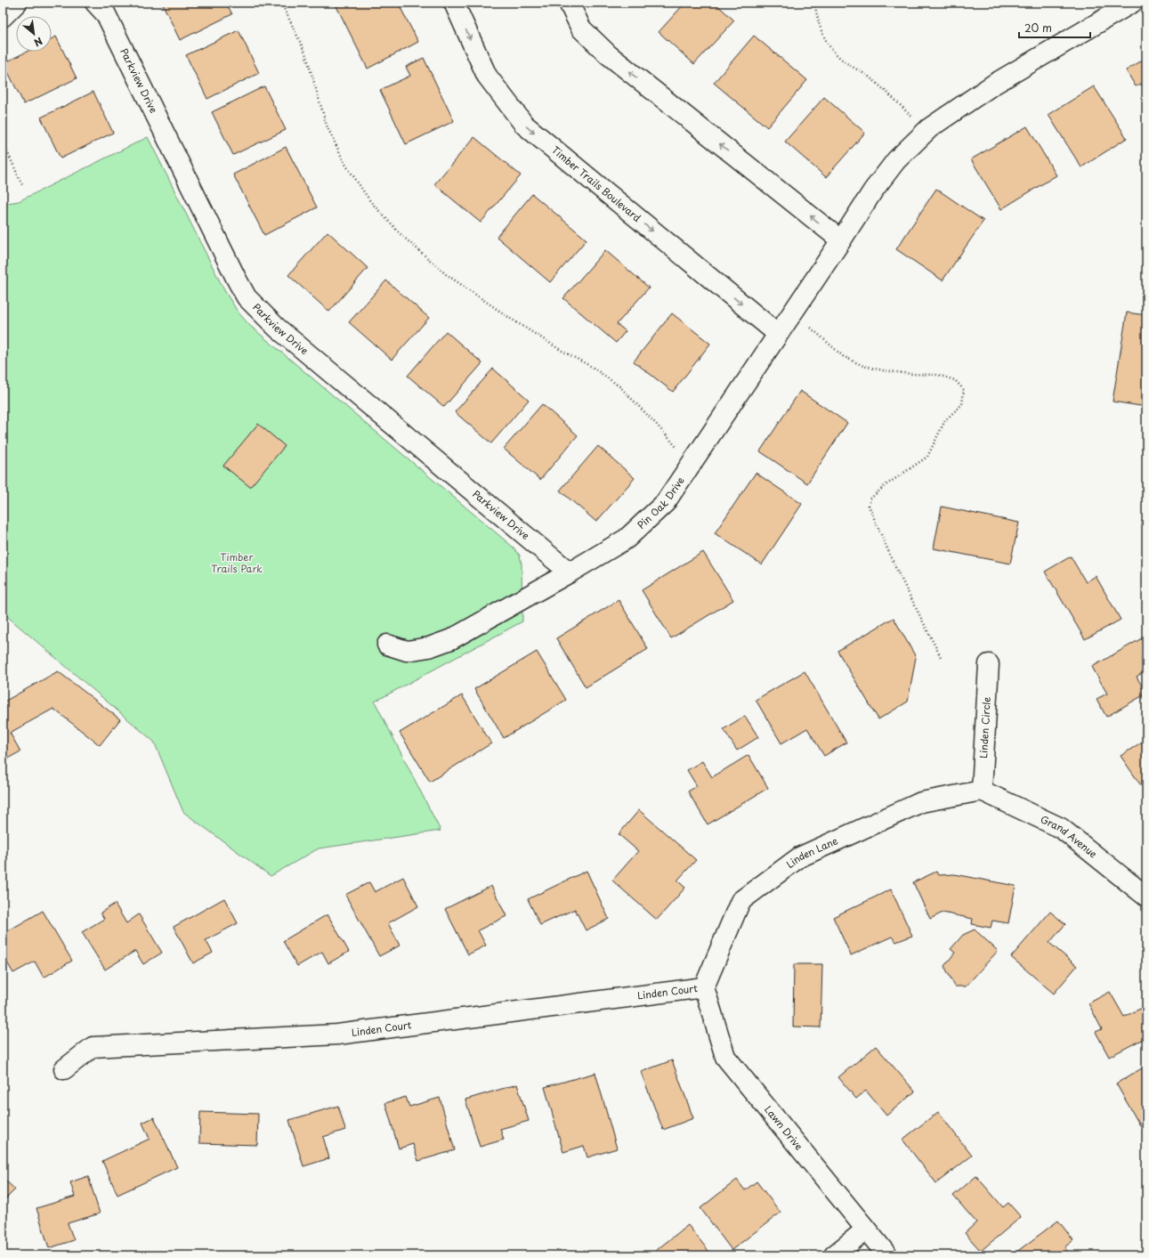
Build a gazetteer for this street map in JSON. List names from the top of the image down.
{
  "streets": {
    "street": [
      "Parkview Drive",
      "Timber Trails Boulevard",
      "Pin Oak Drive",
      "Linden Circle",
      "Grand Avenue",
      "Linden Lane",
      "Linden Court",
      "Lawn Drive"
    ]
  },
  "crossings": [
    ["Parkview Drive", "Pin Oak Drive"],
    ["Timber Trails Boulevard", "Pin Oak Drive"],
    ["Linden Circle", "Grand Avenue"],
    ["Linden Circle", "Linden Lane"],
    ["Grand Avenue", "Linden Lane"],
    ["Linden Lane", "Linden Court"],
    ["Linden Lane", "Lawn Drive"],
    ["Linden Court", "Lawn Drive"]
  ],
  "parks": ["Timber Trails Park"],
  "scale_bar": "20 m",
  "north": "bottom right"
}
